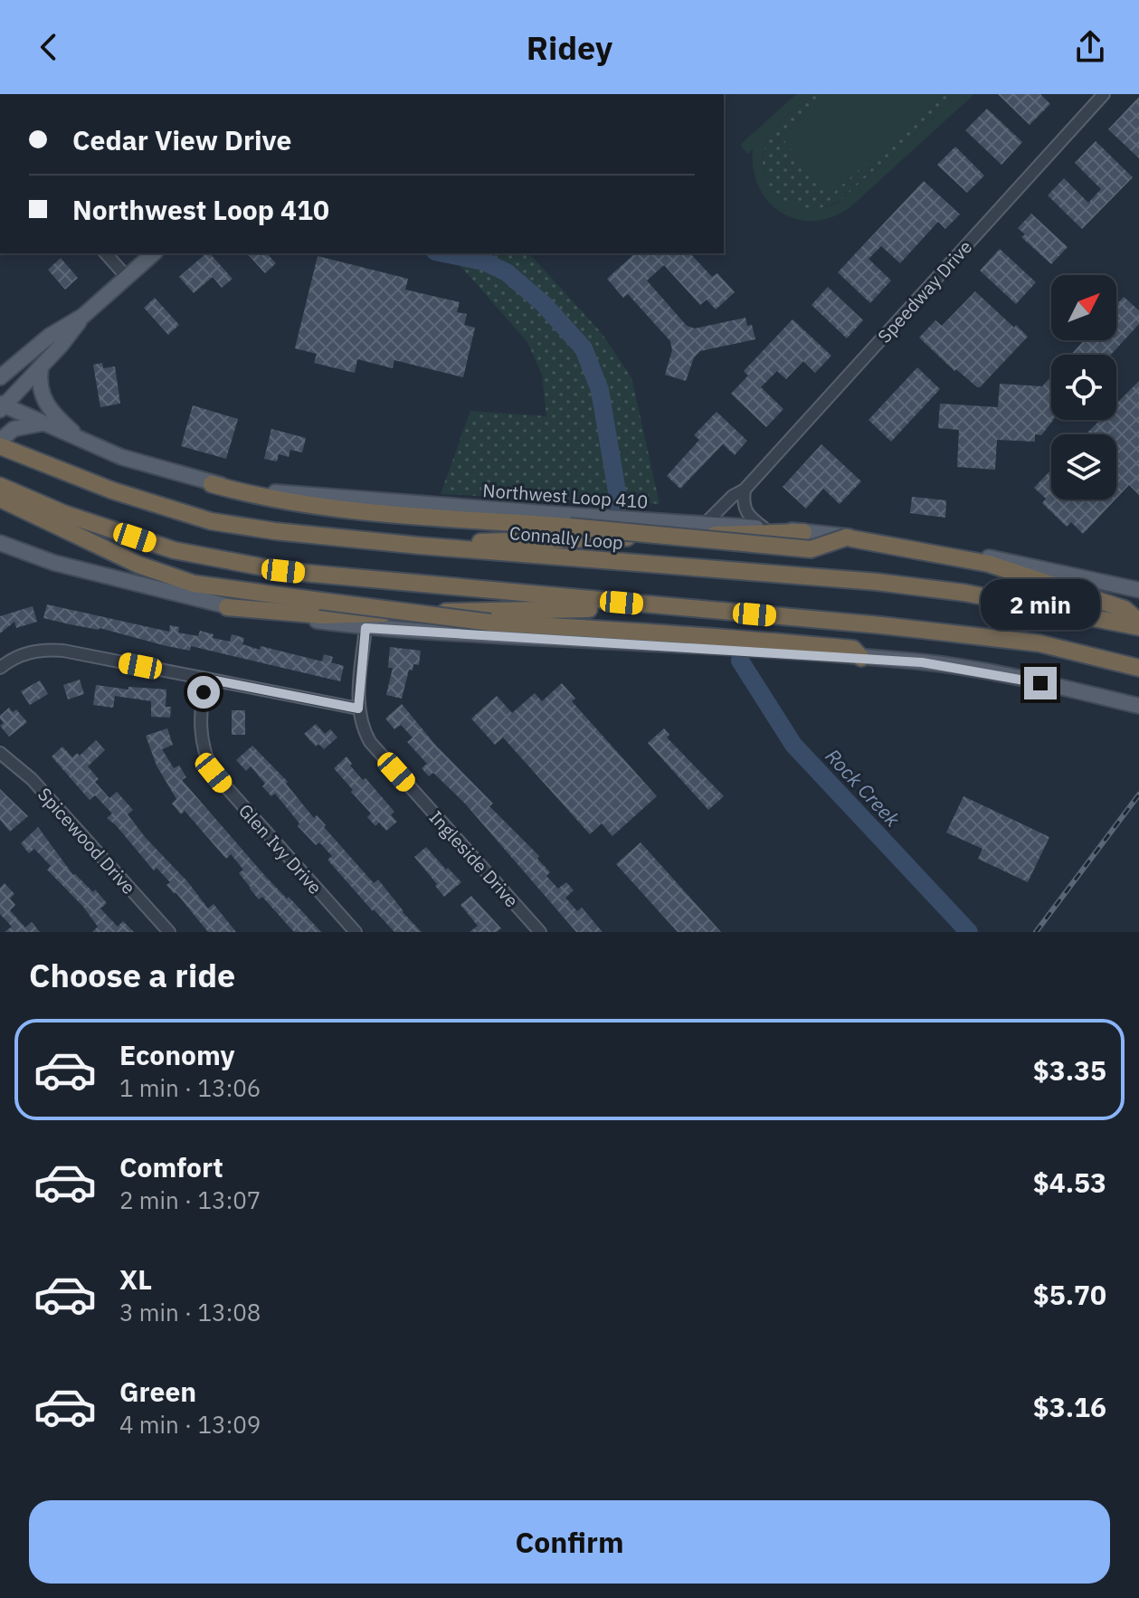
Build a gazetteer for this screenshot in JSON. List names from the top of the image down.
{
  "streets": {
    "highway": ["Connally Loop"],
    "main road": ["Northwest Loop 410"],
    "street": [
      "Speedway Drive",
      "Spicewood Drive",
      "Glen Ivy Drive",
      "Ingleside Drive"
    ]
  },
  "crossings": [
    ["Speedway Drive", "Northwest Loop 410"]
  ],
  "water": ["Rock Creek"],
  "north": "top right",
  "page": {
    "header": "Ridey",
    "banner": ["Cedar View Drive", "Northwest Loop 410"],
    "bubble": "2 min",
    "heading": "Choose a ride",
    "list": [
      {
        "name": "Economy",
        "note": "1 min · 13:06",
        "value": "$3.35"
      },
      {
        "name": "Comfort",
        "note": "2 min · 13:07",
        "value": "$4.53"
      },
      {
        "name": "XL",
        "note": "3 min · 13:08",
        "value": "$5.70"
      },
      {
        "name": "Green",
        "note": "4 min · 13:09",
        "value": "$3.16"
      }
    ],
    "buttons": "Confirm"
  }
}
